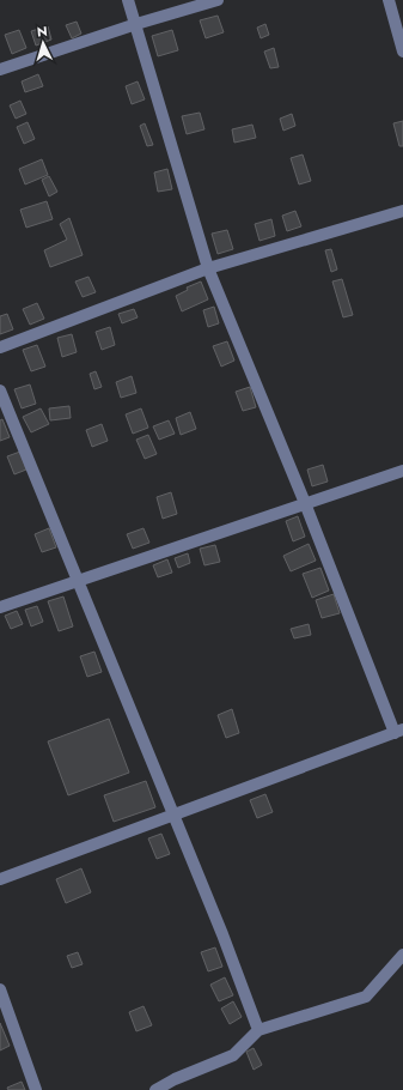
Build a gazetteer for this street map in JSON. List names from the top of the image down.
{
  "north": "top"
}
